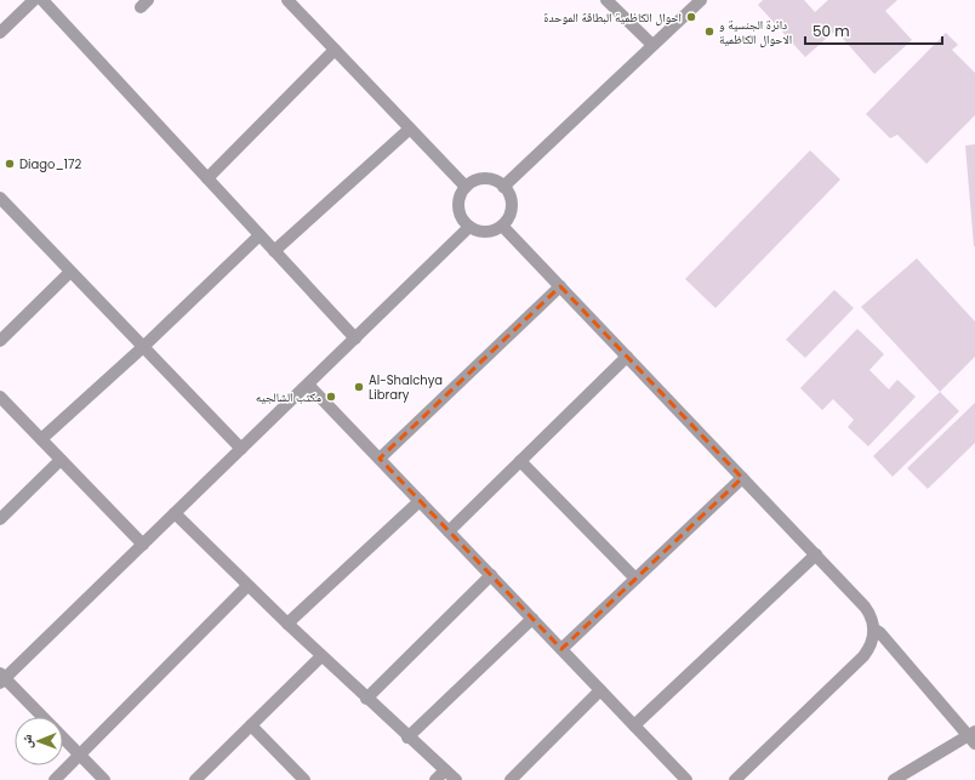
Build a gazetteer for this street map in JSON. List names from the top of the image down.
{
  "places": [
    "احوال الكاظمية البطاقة الموحدة",
    "دائرة الجنسية و الاحوال الكاظمية",
    "Diago_172",
    "Al-Shalchya Library",
    "مكتب الشالجيه"
  ],
  "scale_bar": "50 m",
  "north": "left"
}
